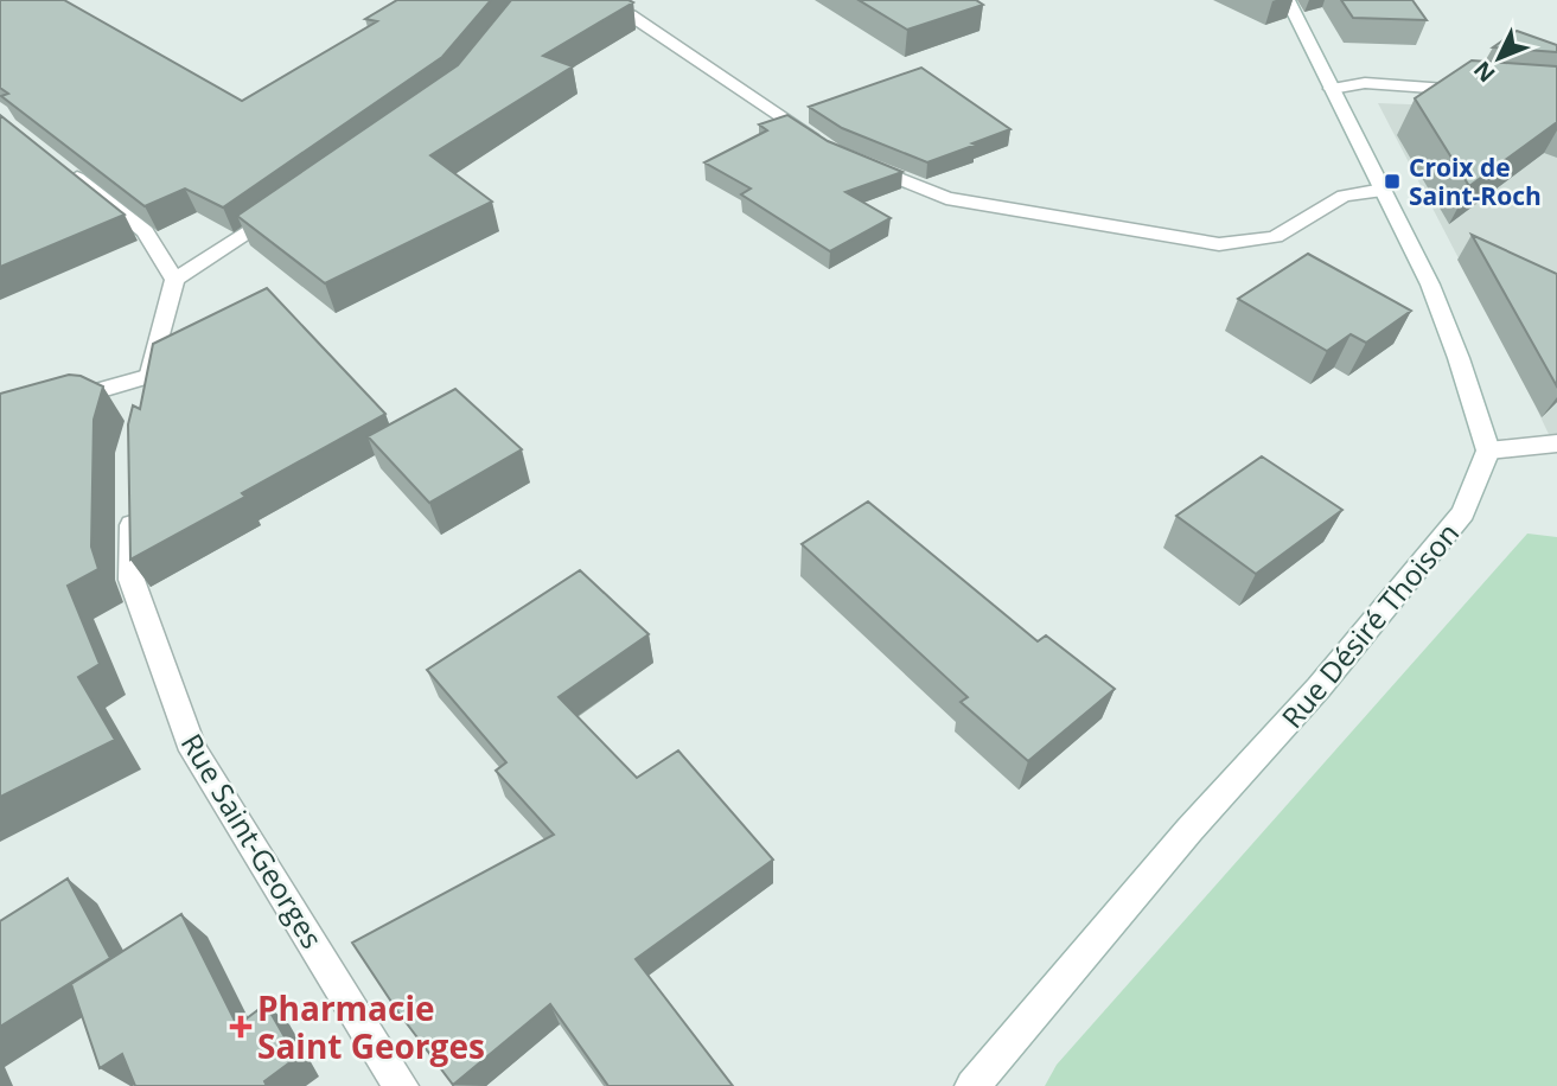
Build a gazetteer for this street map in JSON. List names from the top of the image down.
{
  "streets": {
    "street": ["Rue Désiré Thoison", "Rue Saint-Georges"]
  },
  "places": {
    "transit": ["Croix de Saint-Roch"],
    "health": ["Pharmacie Saint Georges"]
  },
  "north": "bottom left"
}
